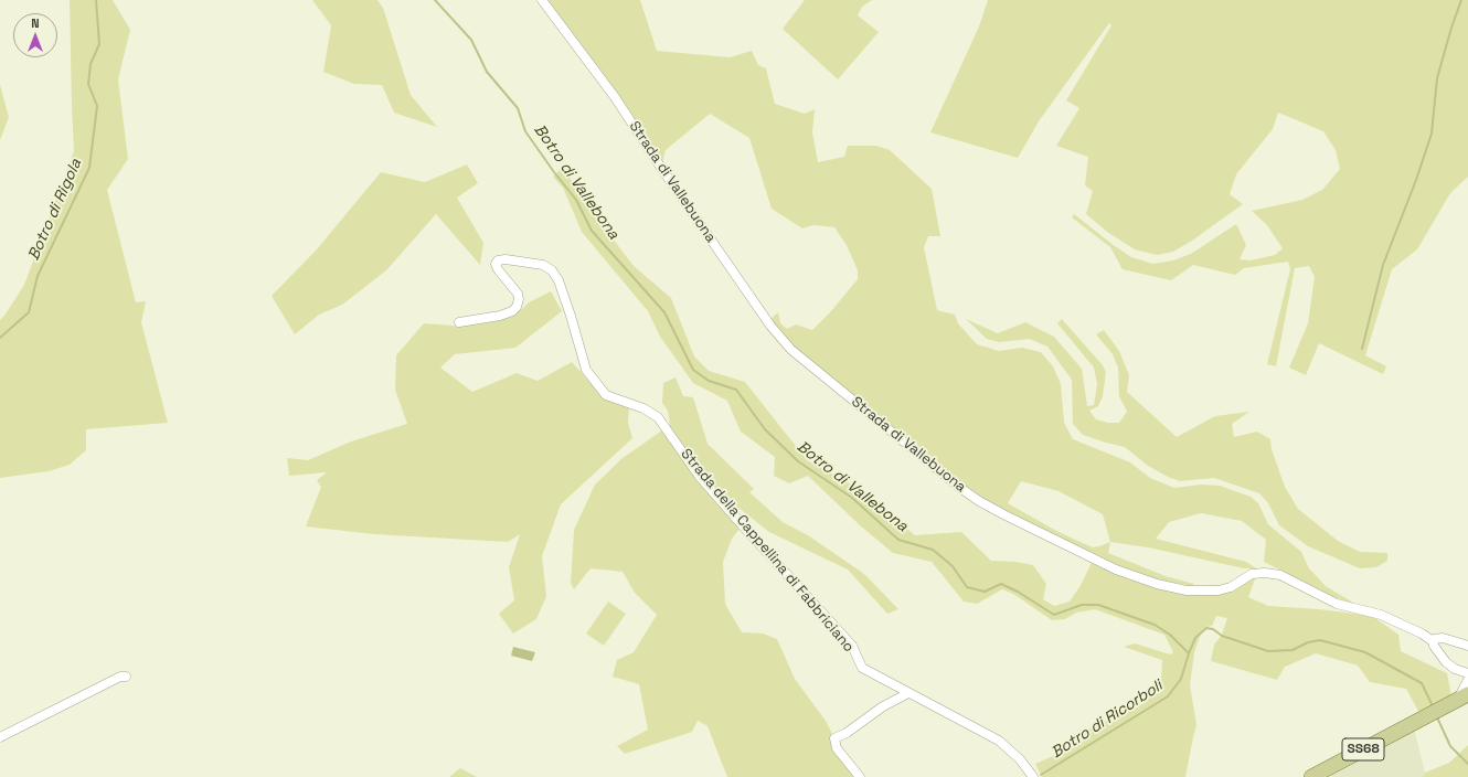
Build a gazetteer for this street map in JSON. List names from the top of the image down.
{
  "streets": {
    "main road": ["SS68"],
    "street": ["Strada di Vallebuona", "Strada della Cappellina di Fabbriciano"]
  },
  "water": ["Botro di Vallebona", "Botro di Rigola", "Botro di Ricorboli"],
  "north": "top"
}
